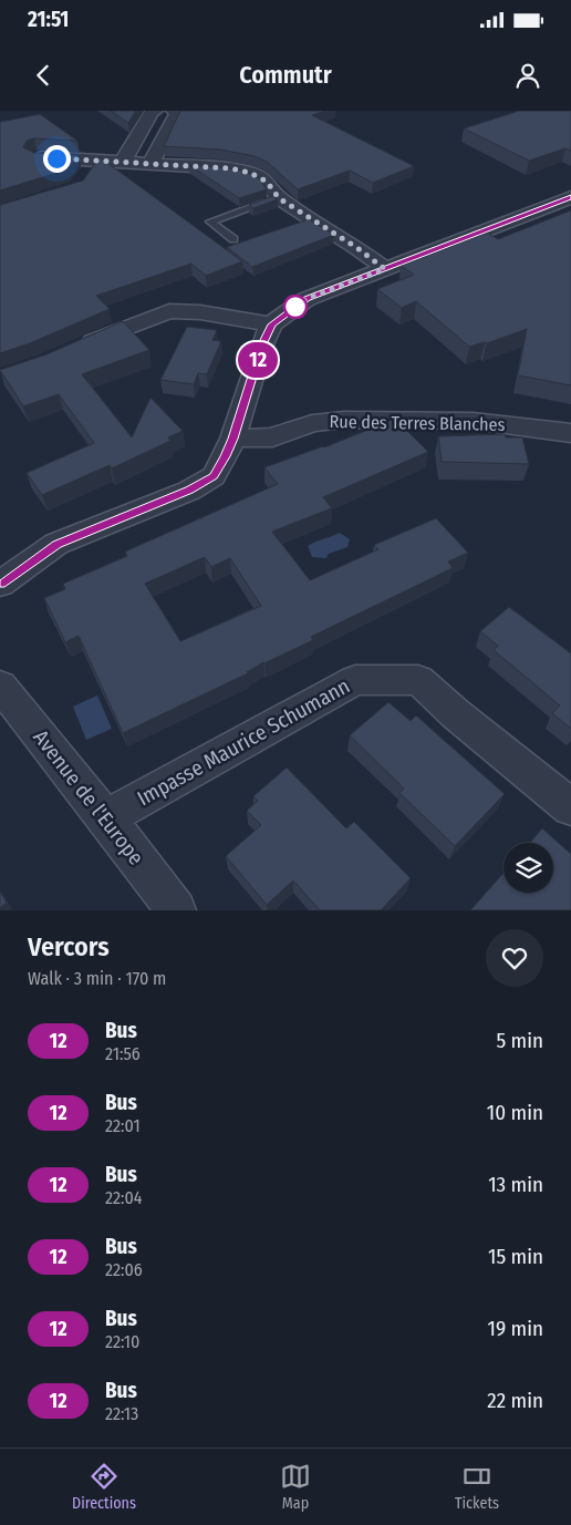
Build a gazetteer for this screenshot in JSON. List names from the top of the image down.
{
  "streets": {
    "street": ["Rue des Terres Blanches", "Impasse Maurice Schumann", "Avenue de l'Europe"]
  },
  "crossings": [
    ["Impasse Maurice Schumann", "Avenue de l'Europe"]
  ],
  "lines": ["bus line 12"],
  "page": {
    "status": "21:51",
    "header": "Commutr",
    "on_map": "12",
    "heading": ["Vercors", "Walk · 3 min · 170 m"],
    "list": [
      {
        "mark": "12",
        "name": "Bus",
        "note": "21:56",
        "value": "5 min"
      },
      {
        "mark": "12",
        "name": "Bus",
        "note": "22:01",
        "value": "10 min"
      },
      {
        "mark": "12",
        "name": "Bus",
        "note": "22:04",
        "value": "13 min"
      },
      {
        "mark": "12",
        "name": "Bus",
        "note": "22:06",
        "value": "15 min"
      },
      {
        "mark": "12",
        "name": "Bus",
        "note": "22:10",
        "value": "19 min"
      },
      {
        "mark": "12",
        "name": "Bus",
        "note": "22:13",
        "value": "22 min"
      }
    ],
    "tabs": ["Directions", "Map", "Tickets"]
  }
}
